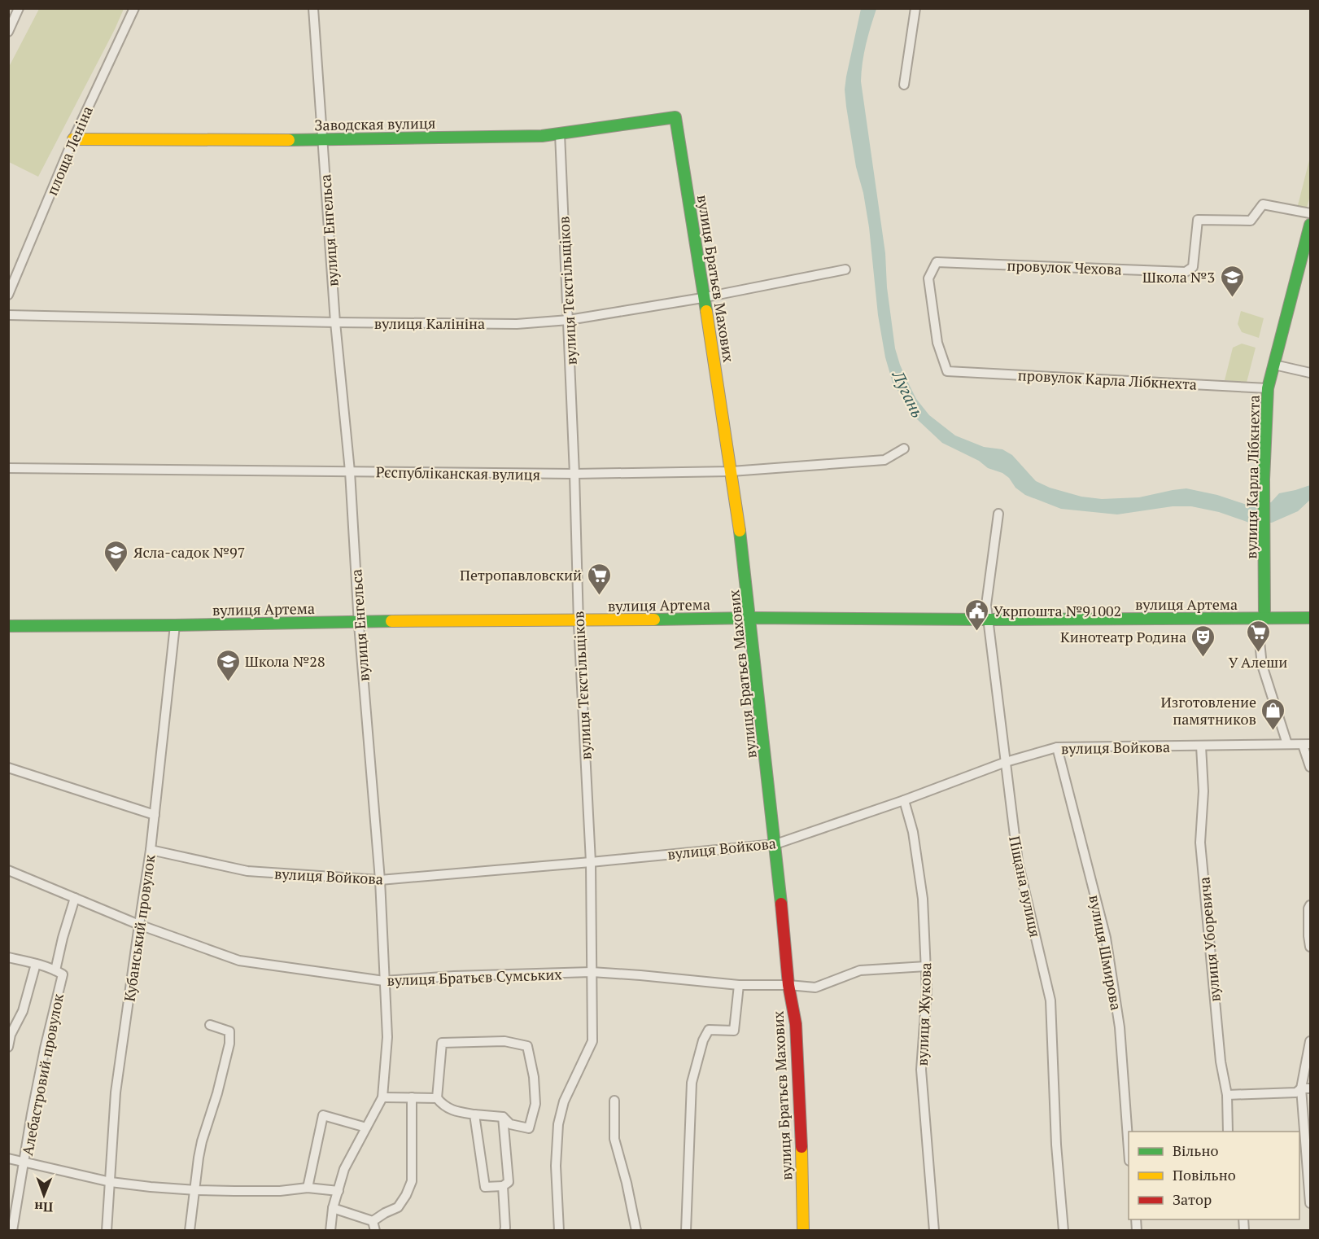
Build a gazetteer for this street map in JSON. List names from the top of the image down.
{
  "streets": {
    "street": [
      "Заводская вулиця",
      "площа Леніна",
      "вулиця Енгельса",
      "провулок Чехова",
      "вулиця Братьєв Махових",
      "вулиця Тєкстільщіков",
      "вулиця Калініна",
      "провулок Карла Лібкнехта",
      "Рєспубліканская вулиця",
      "вулиця Карла Лібкнехта",
      "вулиця Артема",
      "вулиця Войкова",
      "Піщана вулиця",
      "Кубанський провулок",
      "вулиця Уборевича",
      "вулиця Шмирова",
      "вулиця Братьєв Сумських",
      "вулиця Жукова",
      "Алебастровий провулок"
    ]
  },
  "crossings": [
    ["Заводская вулиця", "площа Леніна"],
    ["Заводская вулиця", "вулиця Енгельса"],
    ["Заводская вулиця", "вулиця Братьєв Махових"],
    ["Заводская вулиця", "вулиця Тєкстільщіков"],
    ["вулиця Енгельса", "вулиця Калініна"],
    ["вулиця Енгельса", "Рєспубліканская вулиця"],
    ["вулиця Енгельса", "вулиця Артема"],
    ["вулиця Енгельса", "вулиця Войкова"],
    ["вулиця Енгельса", "вулиця Братьєв Сумських"],
    ["провулок Чехова", "провулок Карла Лібкнехта"],
    ["вулиця Братьєв Махових", "вулиця Калініна"],
    ["вулиця Братьєв Махових", "Рєспубліканская вулиця"],
    ["вулиця Братьєв Махових", "вулиця Артема"],
    ["вулиця Братьєв Махових", "вулиця Войкова"],
    ["вулиця Братьєв Махових", "вулиця Братьєв Сумських"],
    ["вулиця Тєкстільщіков", "вулиця Калініна"],
    ["вулиця Тєкстільщіков", "Рєспубліканская вулиця"],
    ["вулиця Тєкстільщіков", "вулиця Артема"],
    ["вулиця Тєкстільщіков", "вулиця Войкова"],
    ["вулиця Тєкстільщіков", "вулиця Братьєв Сумських"],
    ["провулок Карла Лібкнехта", "вулиця Карла Лібкнехта"],
    ["вулиця Карла Лібкнехта", "вулиця Артема"],
    ["вулиця Артема", "Піщана вулиця"],
    ["вулиця Артема", "Кубанський провулок"],
    ["вулиця Войкова", "Піщана вулиця"],
    ["вулиця Войкова", "Кубанський провулок"],
    ["вулиця Войкова", "вулиця Уборевича"],
    ["вулиця Войкова", "вулиця Шмирова"],
    ["вулиця Войкова", "вулиця Жукова"],
    ["Кубанський провулок", "вулиця Братьєв Сумських"],
    ["вулиця Братьєв Сумських", "вулиця Жукова"]
  ],
  "water": ["Лугань"],
  "places": {
    "school or university": ["Школа №3", "Ясла-садок №97", "Школа №28"],
    "supermarket": ["Петропавловский", "У Алеши"],
    "public building": ["Укрпошта №91002"],
    "theatre": ["Кинотеатр Родина"],
    "shop": ["Изготовление памятников"]
  },
  "legend": ["Вільно", "Повільно", "Затор"],
  "north": "bottom"
}
